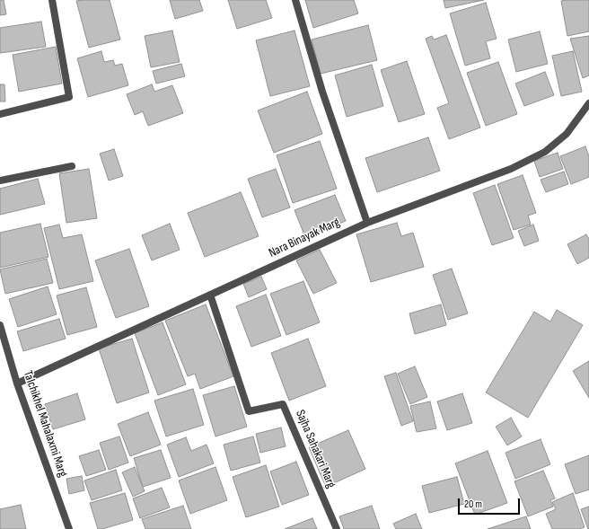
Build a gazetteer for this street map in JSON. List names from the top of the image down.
{
  "streets": {
    "street": ["Nara Binayak Marg", "Talchikhel Mahalaxmi Marg", "Sajha Sahakari Marg"]
  },
  "crossings": [
    ["Nara Binayak Marg", "Talchikhel Mahalaxmi Marg"],
    ["Nara Binayak Marg", "Sajha Sahakari Marg"]
  ],
  "scale_bar": "20 m"
}
